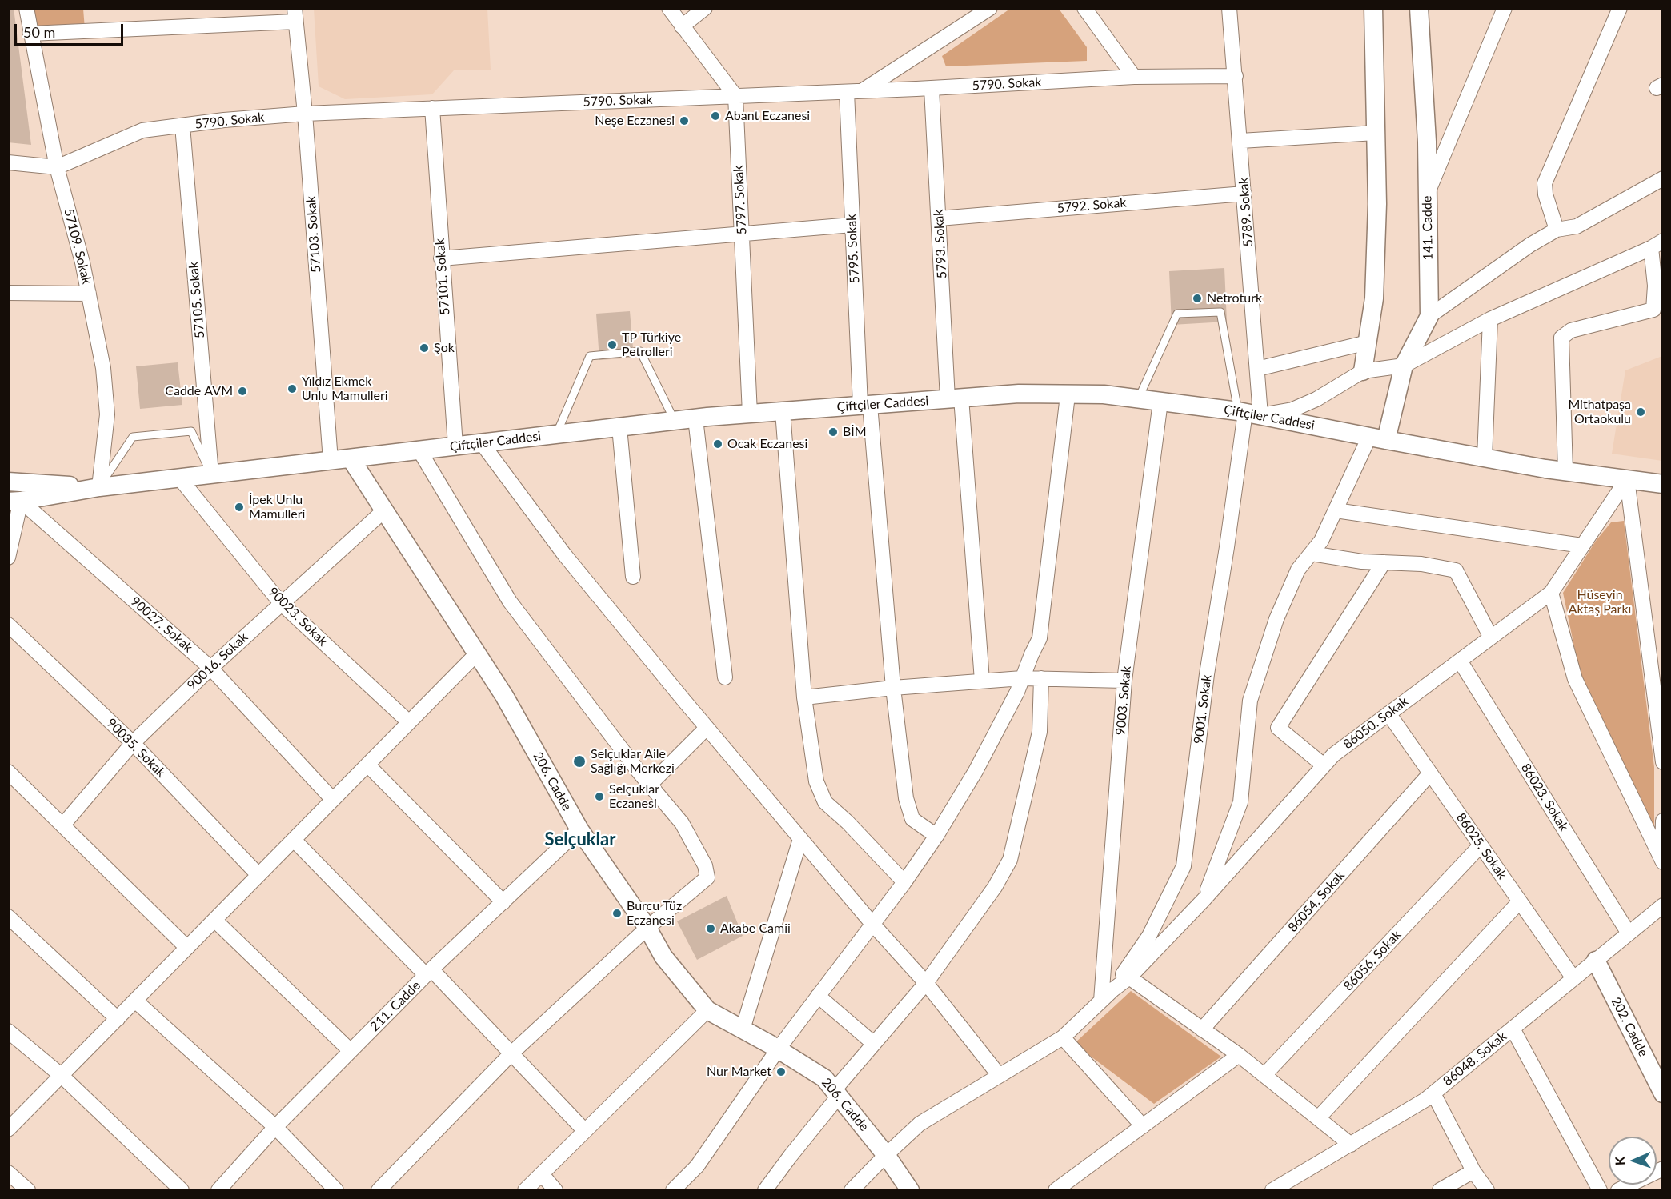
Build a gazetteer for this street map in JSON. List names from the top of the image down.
{
  "streets": {
    "street": [
      "5790. Sokak",
      "5797. Sokak",
      "5792. Sokak",
      "5789. Sokak",
      "141. Cadde",
      "57103. Sokak",
      "5793. Sokak",
      "57109. Sokak",
      "5795. Sokak",
      "57101. Sokak",
      "57105. Sokak",
      "Çiftçiler Caddesi",
      "90023. Sokak",
      "90027. Sokak",
      "90016. Sokak",
      "9003. Sokak",
      "9001. Sokak",
      "86050. Sokak",
      "90035. Sokak",
      "206. Cadde",
      "86023. Sokak",
      "86025. Sokak",
      "86054. Sokak",
      "86056. Sokak",
      "211. Cadde",
      "202. Cadde",
      "86048. Sokak"
    ]
  },
  "crossings": [
    ["5790. Sokak", "5797. Sokak"],
    ["5790. Sokak", "5789. Sokak"],
    ["5790. Sokak", "57103. Sokak"],
    ["5790. Sokak", "5793. Sokak"],
    ["5790. Sokak", "57109. Sokak"],
    ["5790. Sokak", "5795. Sokak"],
    ["5790. Sokak", "57101. Sokak"],
    ["5790. Sokak", "57105. Sokak"],
    ["5797. Sokak", "Çiftçiler Caddesi"],
    ["5792. Sokak", "5789. Sokak"],
    ["5792. Sokak", "5793. Sokak"],
    ["5789. Sokak", "Çiftçiler Caddesi"],
    ["5789. Sokak", "9001. Sokak"],
    ["141. Cadde", "Çiftçiler Caddesi"],
    ["57103. Sokak", "Çiftçiler Caddesi"],
    ["5793. Sokak", "Çiftçiler Caddesi"],
    ["57109. Sokak", "Çiftçiler Caddesi"],
    ["5795. Sokak", "Çiftçiler Caddesi"],
    ["57101. Sokak", "Çiftçiler Caddesi"],
    ["57105. Sokak", "Çiftçiler Caddesi"],
    ["Çiftçiler Caddesi", "90023. Sokak"],
    ["Çiftçiler Caddesi", "90027. Sokak"],
    ["Çiftçiler Caddesi", "9003. Sokak"],
    ["Çiftçiler Caddesi", "9001. Sokak"],
    ["Çiftçiler Caddesi", "86050. Sokak"],
    ["Çiftçiler Caddesi", "206. Cadde"],
    ["90023. Sokak", "90016. Sokak"],
    ["90027. Sokak", "90016. Sokak"],
    ["90016. Sokak", "90035. Sokak"],
    ["90016. Sokak", "206. Cadde"],
    ["9001. Sokak", "86050. Sokak"],
    ["86050. Sokak", "86023. Sokak"],
    ["86050. Sokak", "86025. Sokak"],
    ["206. Cadde", "211. Cadde"],
    ["86023. Sokak", "86048. Sokak"],
    ["86025. Sokak", "86054. Sokak"],
    ["86025. Sokak", "86056. Sokak"],
    ["86025. Sokak", "86048. Sokak"],
    ["202. Cadde", "86048. Sokak"]
  ],
  "districts": ["Selçuklar"],
  "parks": ["Hüseyin Aktaş Parkı"],
  "places": [
    "Abant Eczanesi",
    "Neşe Eczanesi",
    "Netroturk",
    "TP Türkiye Petrolleri",
    "Şok",
    "Yıldız Ekmek Unlu Mamulleri",
    "Cadde AVM",
    "Mithatpaşa Ortaokulu",
    "BİM",
    "Ocak Eczanesi",
    "İpek Unlu Mamulleri",
    "Selçuklar Aile Sağlığı Merkezi",
    "Selçuklar Eczanesi",
    "Burcu Tüz Eczanesi",
    "Akabe Camii",
    "Nur Market"
  ],
  "scale_bar": "50 m",
  "north": "left"
}
